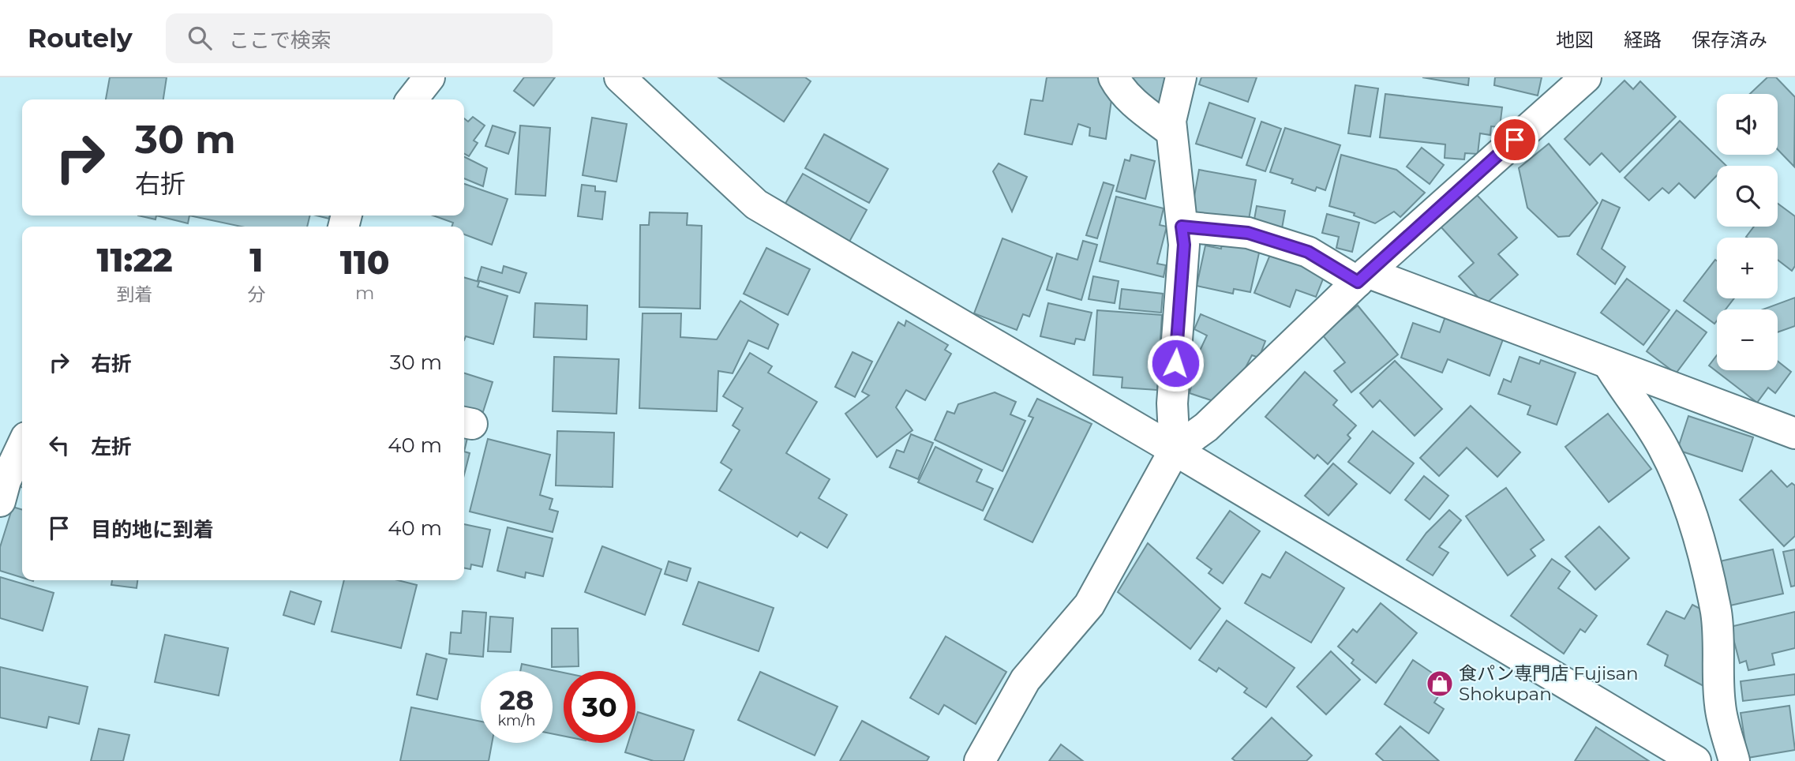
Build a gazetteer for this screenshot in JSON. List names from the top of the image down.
{
  "places": {
    "shop": ["食パン専門店 Fujisan Shokupan"]
  },
  "page": {
    "header": "Routely",
    "search": "ここで検索",
    "nav": ["地図", "経路", "保存済み"],
    "map_buttons": ["+", "−"],
    "turn": ["30 m", "右折"],
    "eta": [
      "11:22",
      "到着",
      "1",
      "分",
      "110",
      "m"
    ],
    "list": [
      {
        "name": "右折",
        "value": "30 m"
      },
      {
        "name": "左折",
        "value": "40 m"
      },
      {
        "name": "目的地に到着",
        "value": "40 m"
      }
    ],
    "speed": "28 km/h",
    "limit": "30"
  }
}
